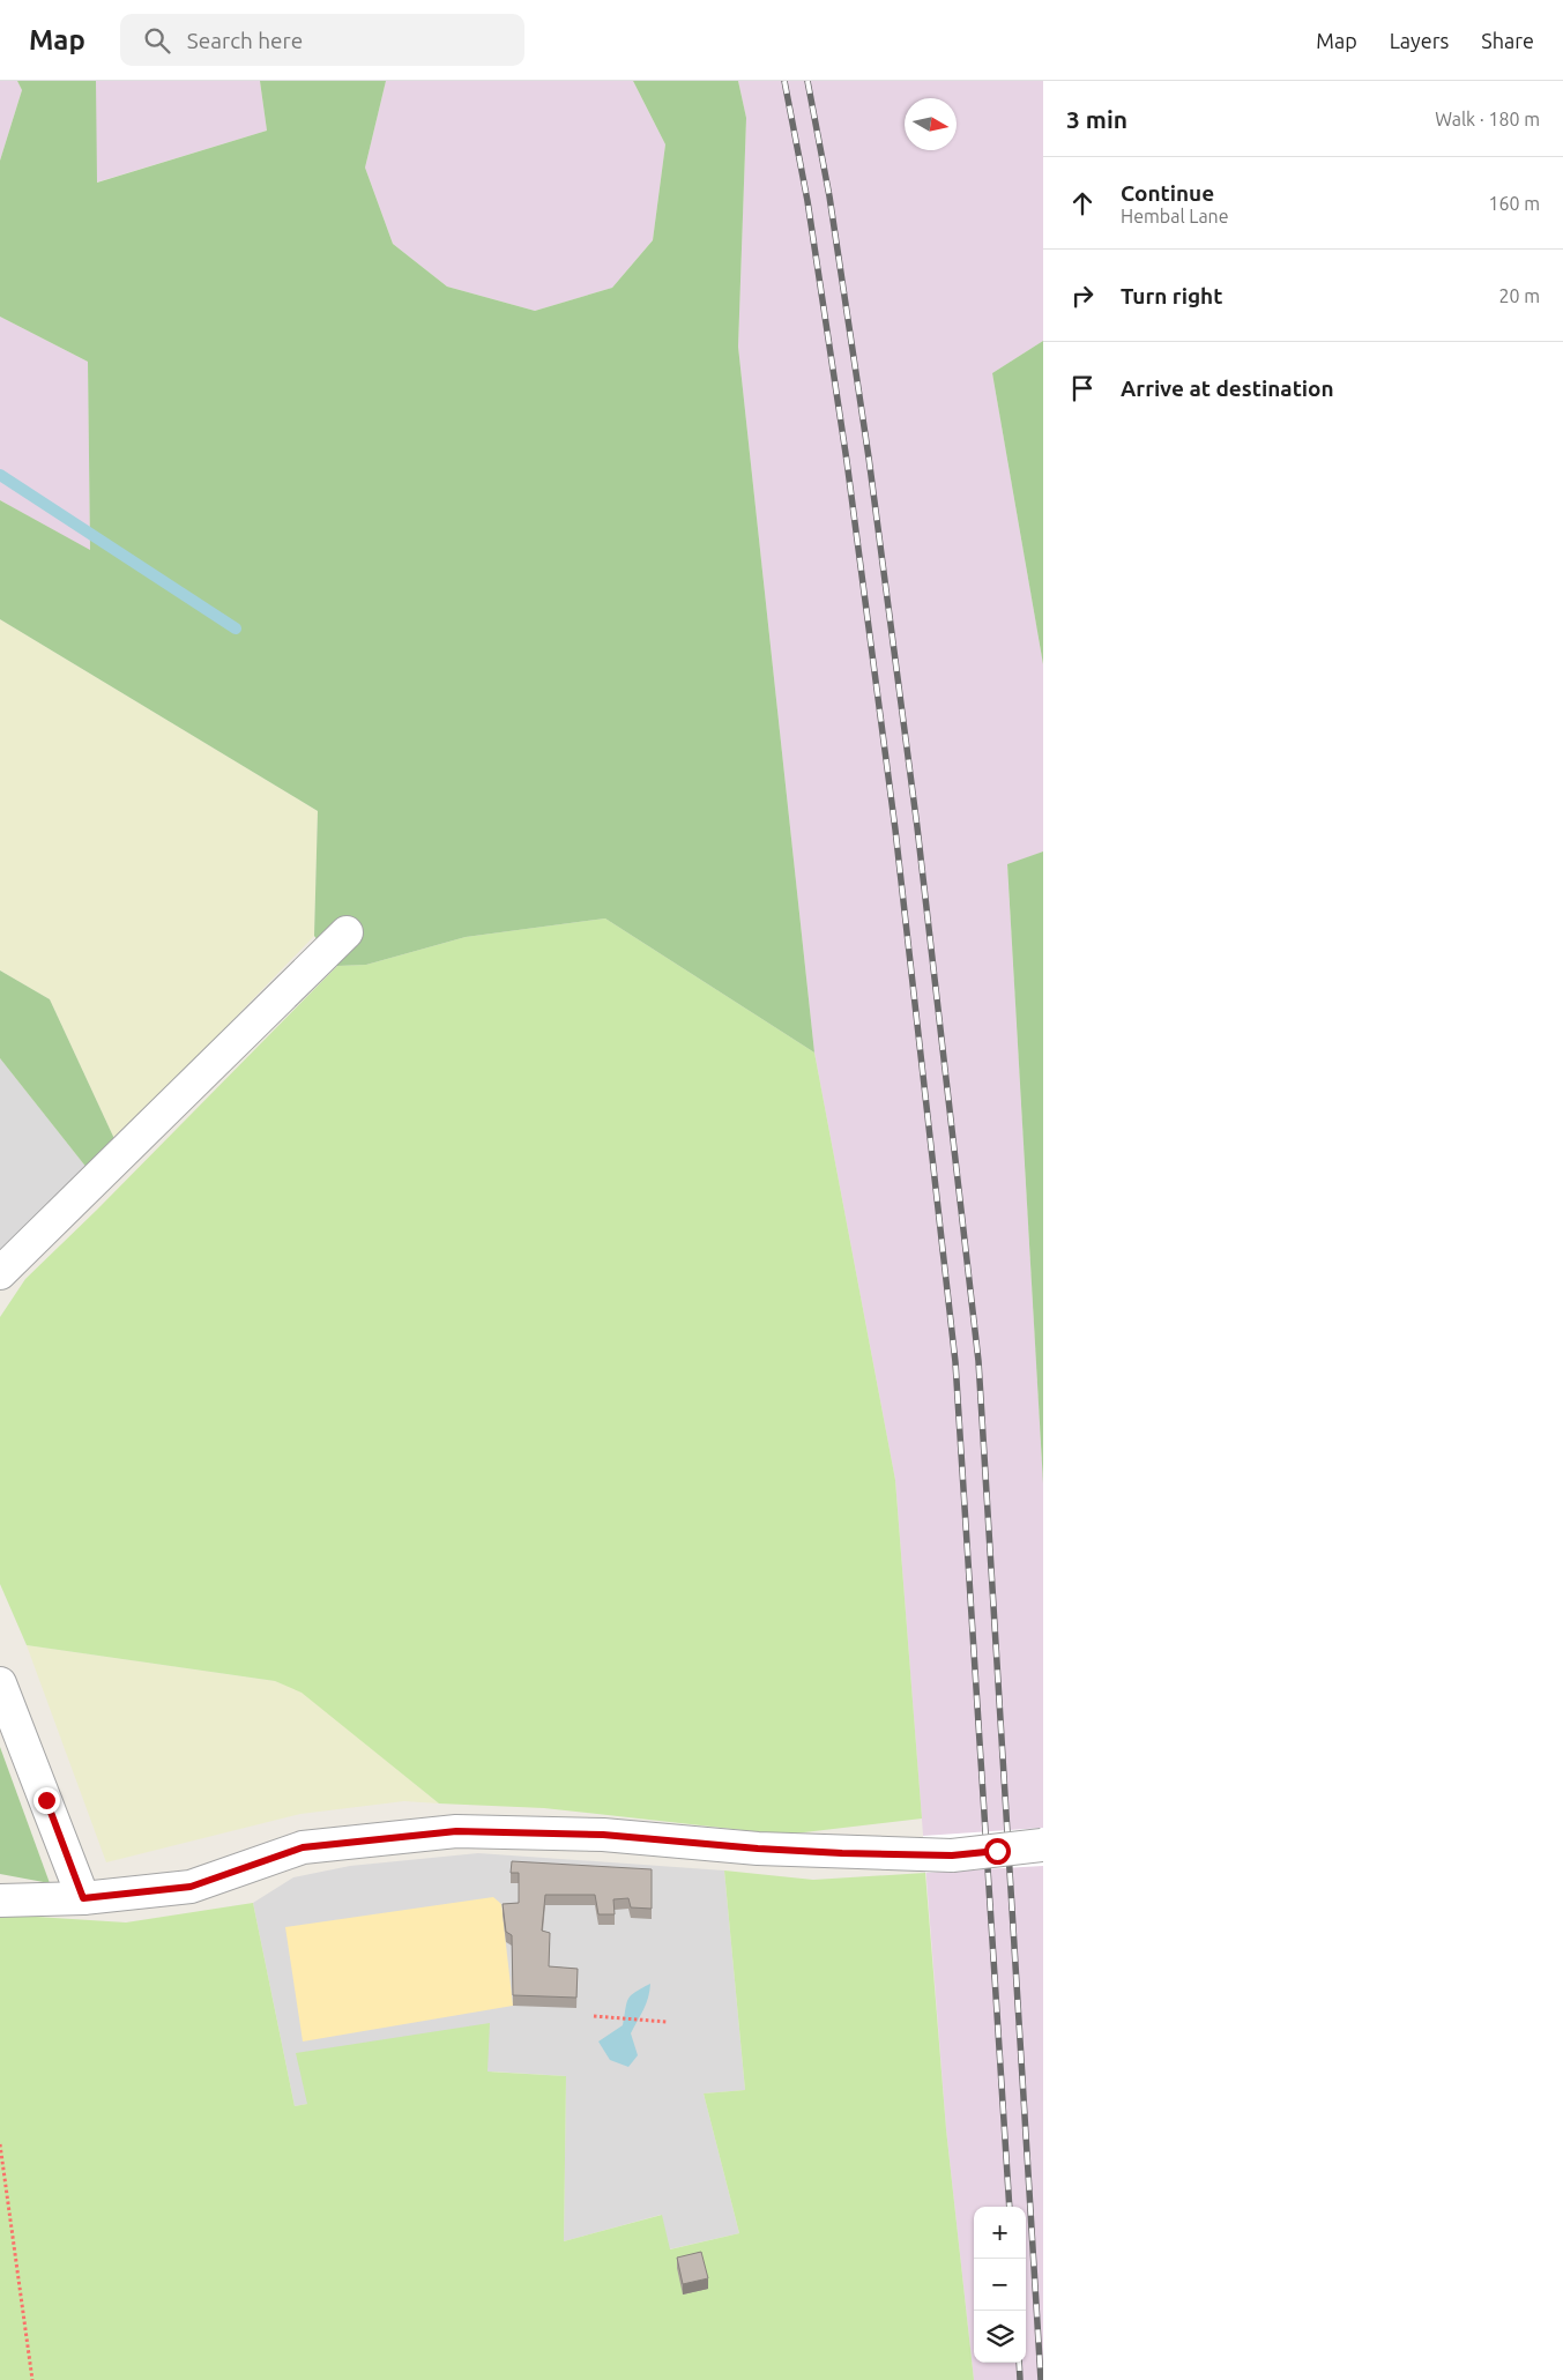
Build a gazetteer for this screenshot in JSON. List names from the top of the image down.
{
  "north": "right",
  "page": {
    "header": "Map",
    "search": "Search here",
    "nav": ["Map", "Layers", "Share"],
    "heading": ["3 min", "Walk · 180 m"],
    "list": [
      ["Continue", "Hembal Lane", "160 m"],
      ["Turn right", "20 m"],
      "Arrive at destination"
    ],
    "map_buttons": ["+", "−"]
  }
}
